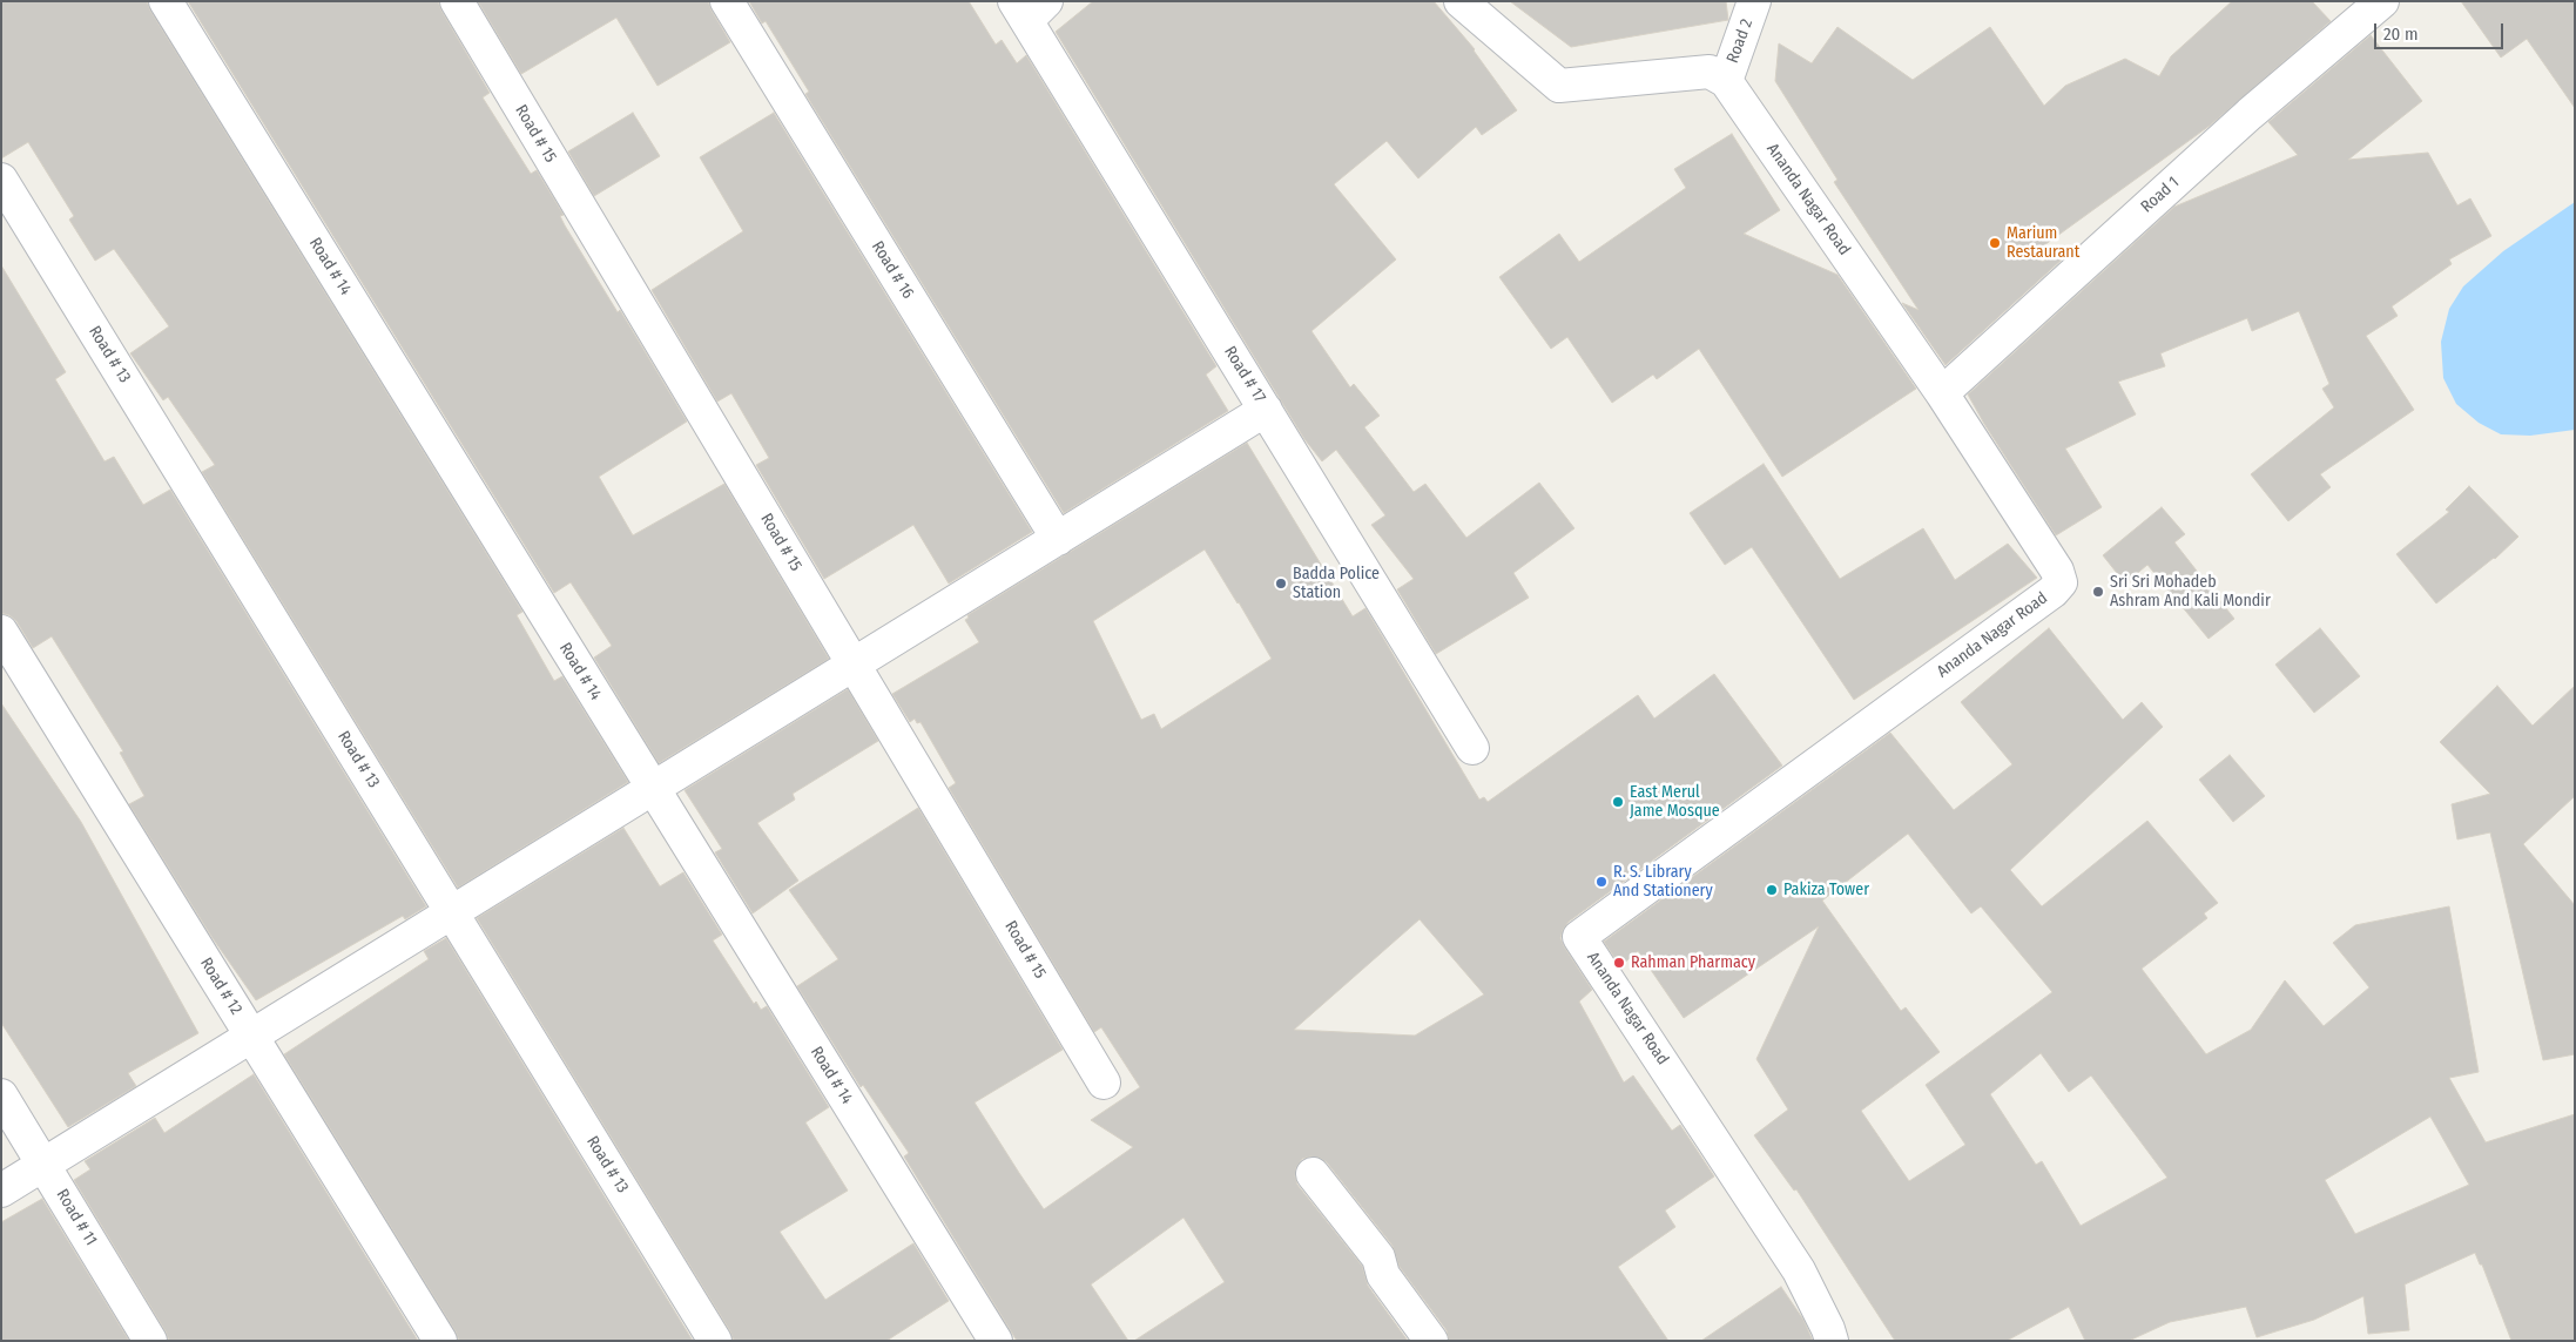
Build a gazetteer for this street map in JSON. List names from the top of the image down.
{
  "streets": {
    "street": [
      "Road 2",
      "Road # 15",
      "Road 1",
      "Ananda Nagar Road",
      "Road # 14",
      "Road # 16",
      "Road # 13",
      "Road # 17",
      "Road # 12",
      "Road # 11"
    ]
  },
  "crossings": [
    ["Road 2", "Ananda Nagar Road"],
    ["Road 1", "Ananda Nagar Road"]
  ],
  "places": [
    "Marium Restaurant",
    "Badda Police Station",
    "Sri Sri Mohadeb Ashram And Kali Mondir",
    "East Merul Jame Mosque",
    "R. S. Library And Stationery",
    "Pakiza Tower",
    "Rahman Pharmacy"
  ],
  "scale_bar": "20 m"
}
